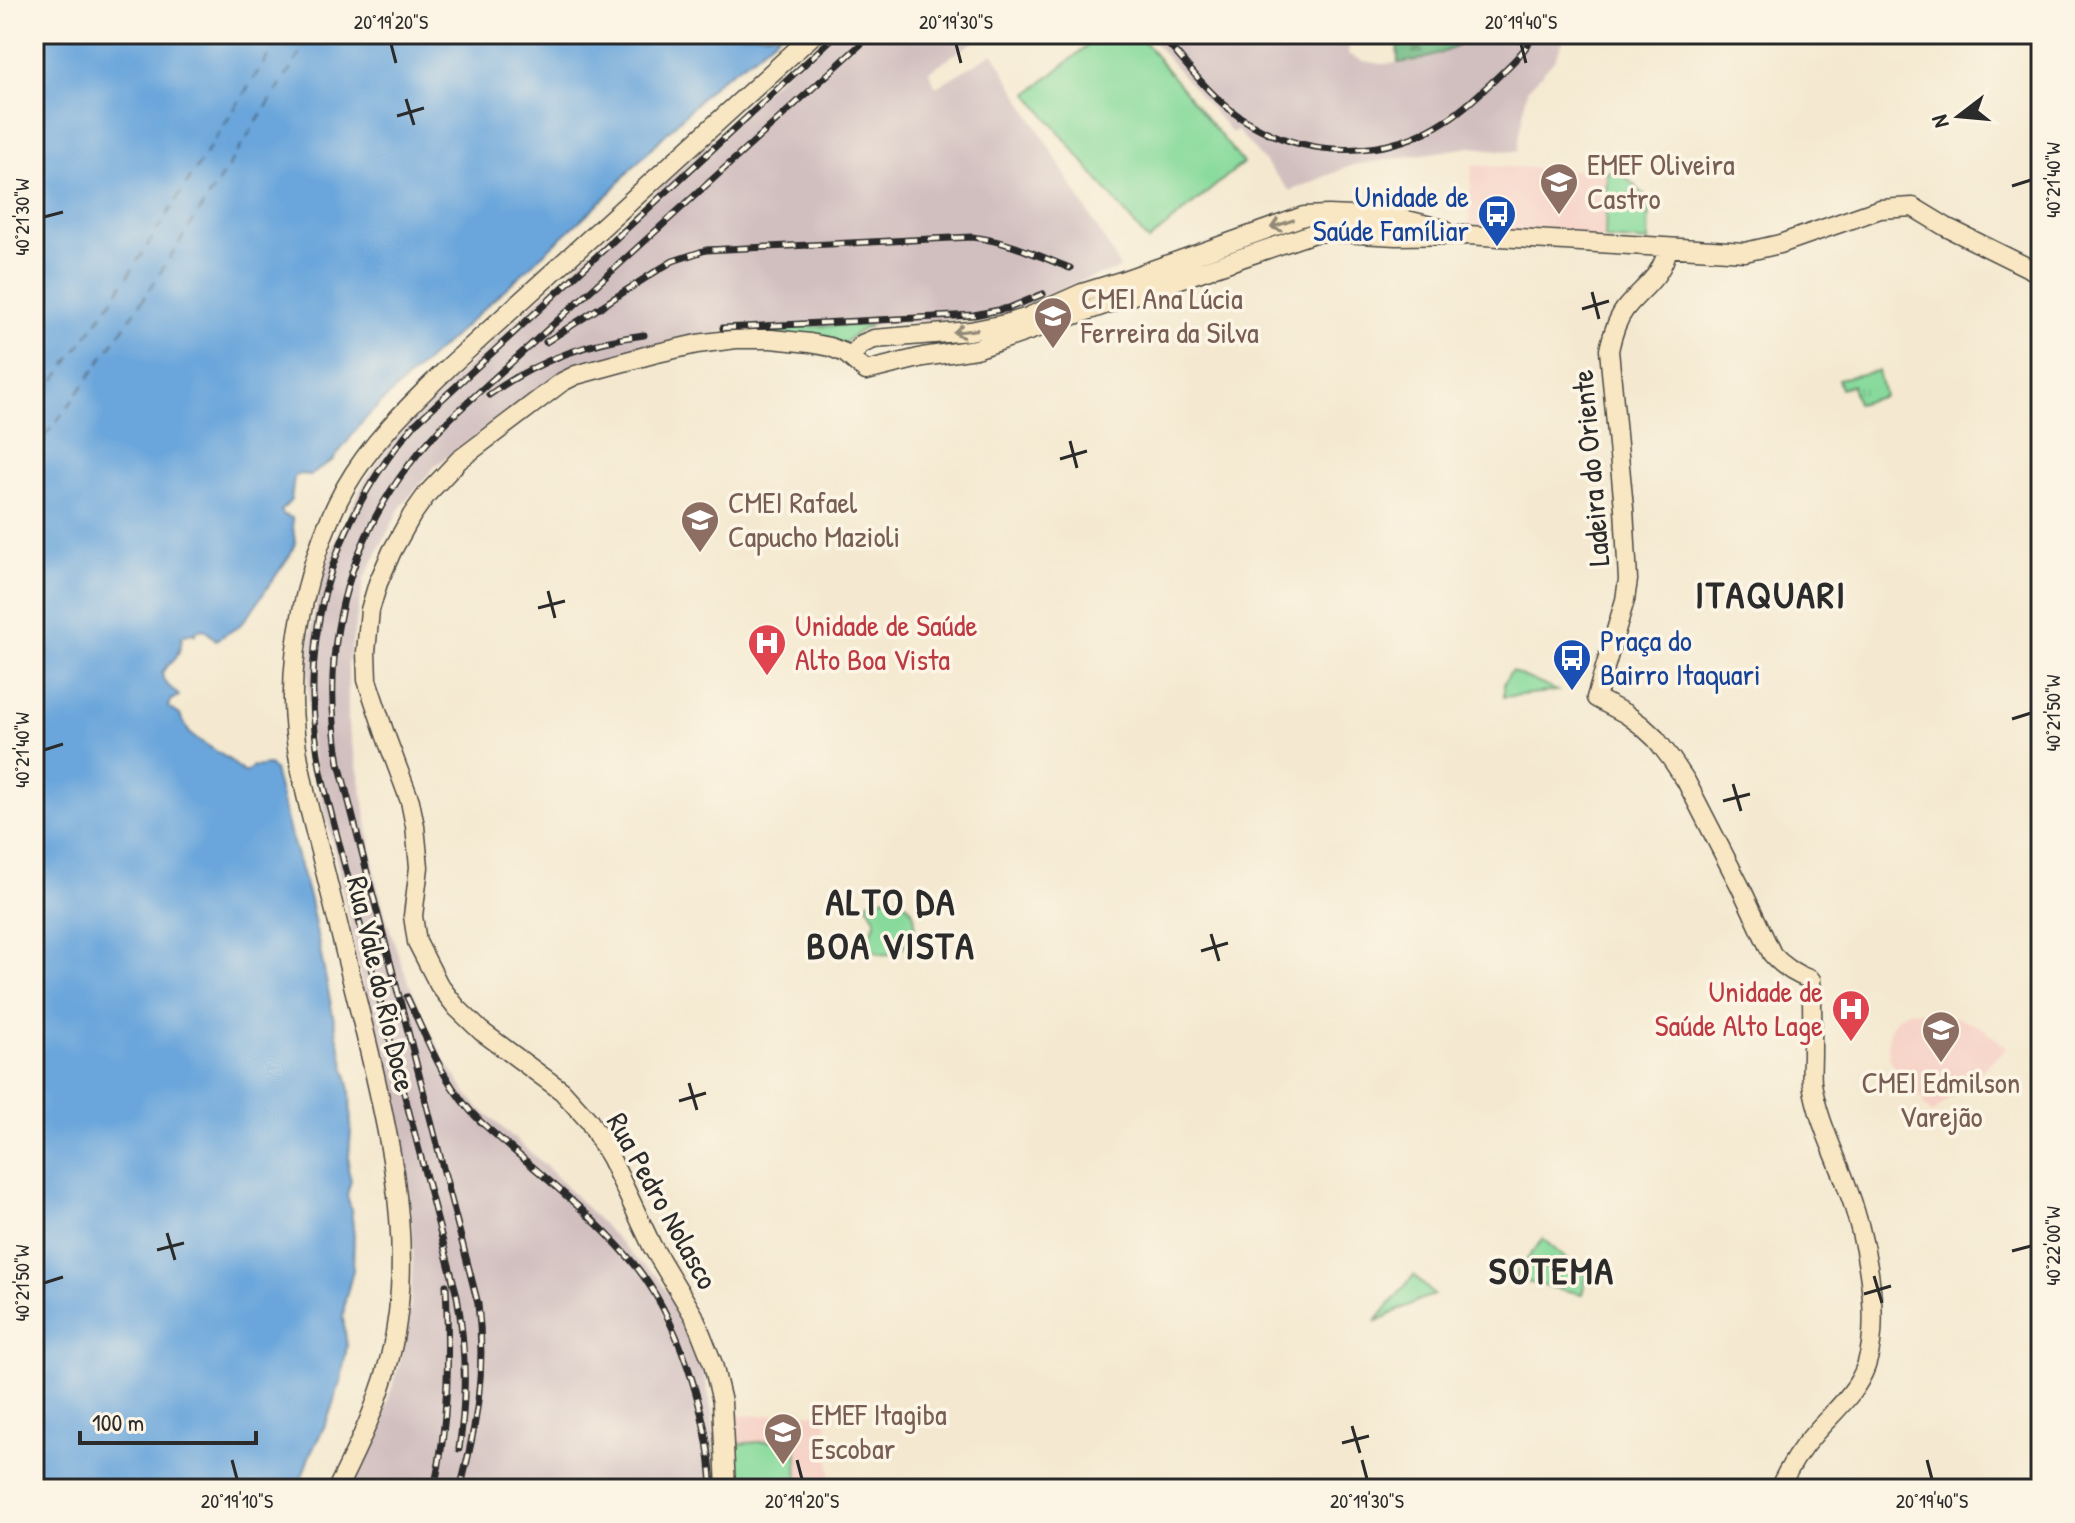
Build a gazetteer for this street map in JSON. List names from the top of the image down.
{
  "streets": {
    "street": ["Ladeira do Oriente", "Rua Vale do Rio Doce", "Rua Pedro Nolasco"]
  },
  "districts": ["ITAQUARI", "ALTO DA BOA VISTA", "SOTEMA"],
  "places": {
    "school or university": [
      "EMEF Oliveira Castro",
      "CMEI Ana Lúcia Ferreira da Silva",
      "CMEI Rafael Capucho Mazioli",
      "CMEI Edmilson Varejão",
      "EMEF Itagiba Escobar"
    ],
    "bus stop": ["Unidade de Saúde Famíliar", "Praça do Bairro Itaquari"],
    "hospital": ["Unidade de Saúde Alto Boa Vista", "Unidade de Saúde Alto Lage"]
  },
  "scale_bar": "100 m",
  "north": "left",
  "coordinates": [
    "20°19'20\"S",
    "20°19'30\"S",
    "20°19'40\"S",
    "40°21'40\"W",
    "40°21'30\"W",
    "40°21'50\"W",
    "40°22'00\"W",
    "20°19'10\"S"
  ]
}
